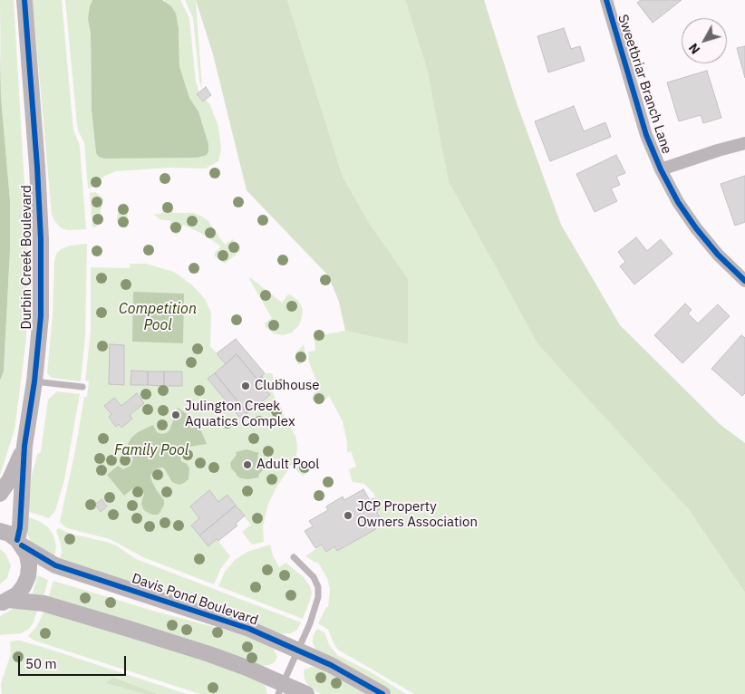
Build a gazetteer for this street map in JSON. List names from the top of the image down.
{
  "streets": {
    "street": ["Sweetbriar Branch Lane", "Durbin Creek Boulevard", "Davis Pond Boulevard"]
  },
  "crossings": [
    ["Durbin Creek Boulevard", "Davis Pond Boulevard"]
  ],
  "water": ["Competition Pool", "Family Pool"],
  "places": [
    "Clubhouse",
    "Julington Creek Aquatics Complex",
    "Adult Pool",
    "JCP Property Owners Association"
  ],
  "scale_bar": "50 m",
  "north": "bottom left"
}
